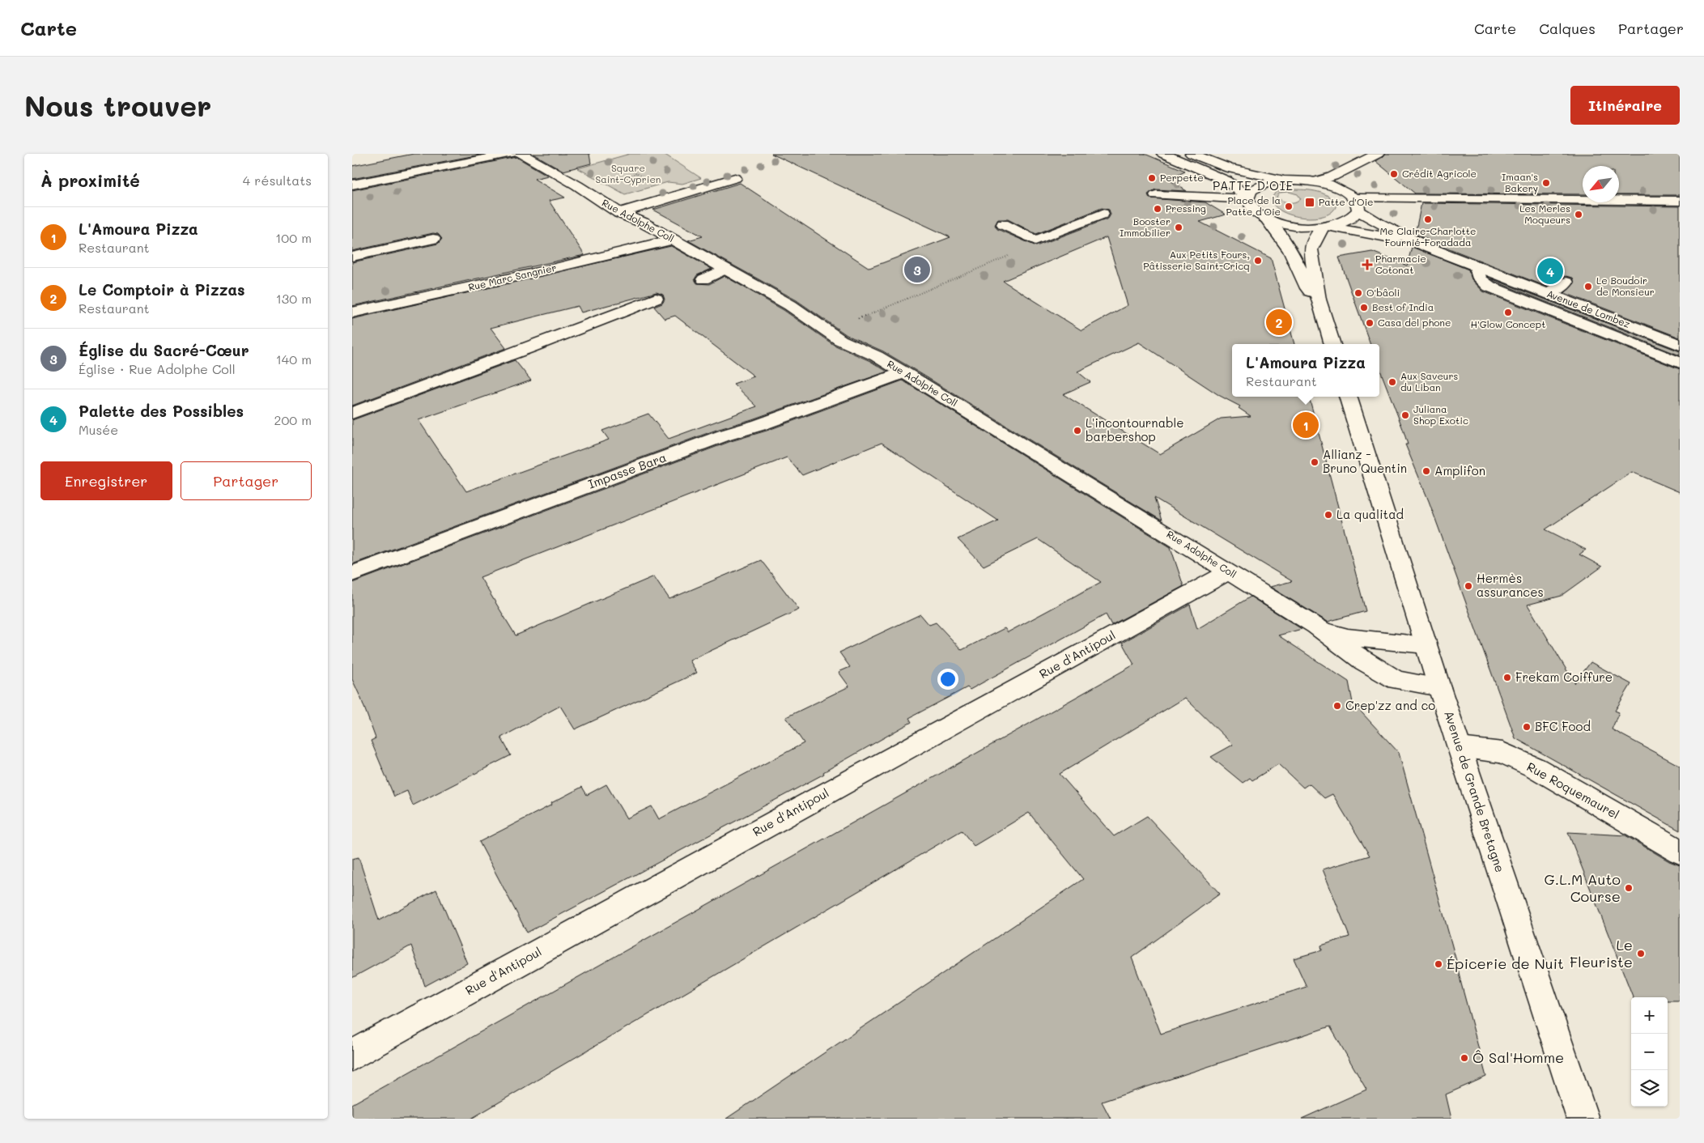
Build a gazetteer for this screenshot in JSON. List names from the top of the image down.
{
  "streets": {
    "street": [
      "Rue Adolphe Coll",
      "Rue Marc Sangnier",
      "Avenue de Lombez",
      "Impasse Bara",
      "Rue d'Antipoul",
      "Rue Roquemaurel",
      "Avenue de Grande Bretagne"
    ]
  },
  "crossings": [
    ["Rue Adolphe Coll", "Rue Marc Sangnier"],
    ["Rue Adolphe Coll", "Impasse Bara"],
    ["Rue Adolphe Coll", "Rue d'Antipoul"],
    ["Rue Adolphe Coll", "Avenue de Grande Bretagne"],
    ["Rue Roquemaurel", "Avenue de Grande Bretagne"]
  ],
  "districts": ["PATTE D'OIE"],
  "parks": ["Square Saint-Cyprien"],
  "places": {
    "other": [
      "Crédit Agricole",
      "Perpette",
      "Imaan's Bakery",
      "Place de la Patte d'Oie",
      "Pressing",
      "Les Merles Moqueurs",
      "Me Claire-Charlotte Fournié-Foradada",
      "Booster Immobilier",
      "Aux Petits Fours, Pâtisserie Saint-Cricq",
      "Le Boudoir de Monsieur",
      "O'bâoli",
      "Best of India",
      "H'Glow Concept",
      "Casa del phone",
      "Aux Saveurs du Liban",
      "Juliana Shop Exotic",
      "L'incontournable barbershop",
      "Allianz - Bruno Quentin",
      "Amplifon",
      "La qualitad",
      "Hermès assurances",
      "Frekam Coiffure",
      "Crep'zz and co",
      "BFC Food",
      "G.L.M Auto Course",
      "Le Fleuriste",
      "Épicerie de Nuit",
      "Ô Sal'Homme"
    ],
    "transit": ["Patte d'Oie"],
    "health": ["Pharmacie Cotonat"]
  },
  "north": "bottom left",
  "page": {
    "header": "Carte",
    "nav": ["Carte", "Calques", "Partager"],
    "buttons": [
      "Itinéraire",
      ["Enregistrer", "Partager"]
    ],
    "title": "Nous trouver",
    "heading": ["À proximité", "4 résultats"],
    "list": [
      {
        "mark": "1",
        "name": "L'Amoura Pizza",
        "note": "Restaurant",
        "value": "100 m"
      },
      {
        "mark": "2",
        "name": "Le Comptoir à Pizzas",
        "note": "Restaurant",
        "value": "130 m"
      },
      {
        "mark": "3",
        "name": "Église du Sacré-Cœur",
        "note": "Église · Rue Adolphe Coll",
        "value": "140 m"
      },
      {
        "mark": "4",
        "name": "Palette des Possibles",
        "note": "Musée",
        "value": "200 m"
      }
    ],
    "pins": [
      "3",
      "4",
      "2",
      "1"
    ],
    "popup": ["L'Amoura Pizza", "Restaurant"],
    "map_buttons": ["+", "−"]
  }
}
